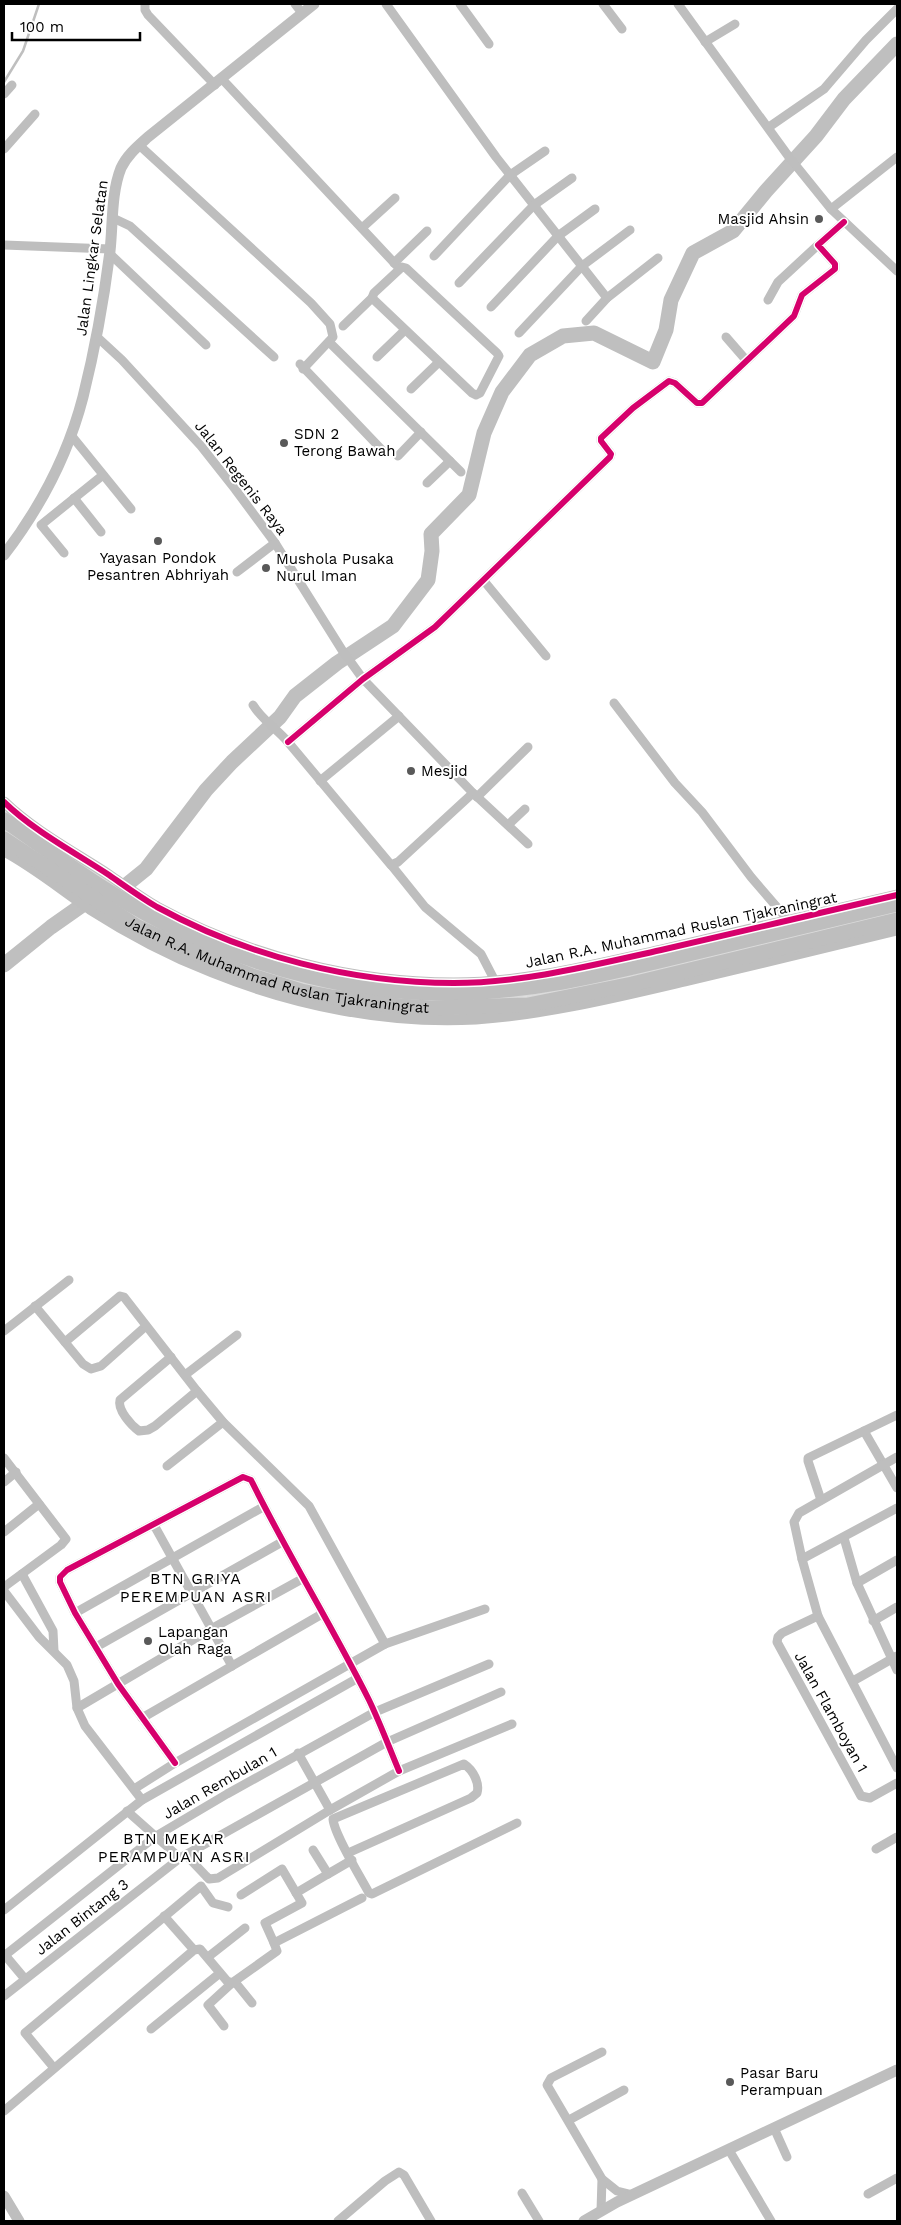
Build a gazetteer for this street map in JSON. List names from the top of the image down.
{
  "streets": {
    "highway": ["Jalan R.A. Muhammad Ruslan Tjakraningrat"],
    "street": [
      "Jalan Lingkar Selatan",
      "Jalan Regenis Raya",
      "Jalan Flamboyan 1",
      "Jalan Rembulan 1",
      "Jalan Bintang 3"
    ]
  },
  "crossings": [
    ["Jalan Lingkar Selatan", "Jalan Regenis Raya"]
  ],
  "districts": ["BTN GRIYA PEREMPUAN ASRI", "BTN MEKAR PERAMPUAN ASRI"],
  "places": [
    "Masjid Ahsin",
    "SDN 2 Terong Bawah",
    "Yayasan Pondok Pesantren Abhriyah",
    "Mushola Pusaka Nurul Iman",
    "Mesjid",
    "Lapangan Olah Raga",
    "Pasar Baru Perampuan"
  ],
  "scale_bar": "100 m"
}
